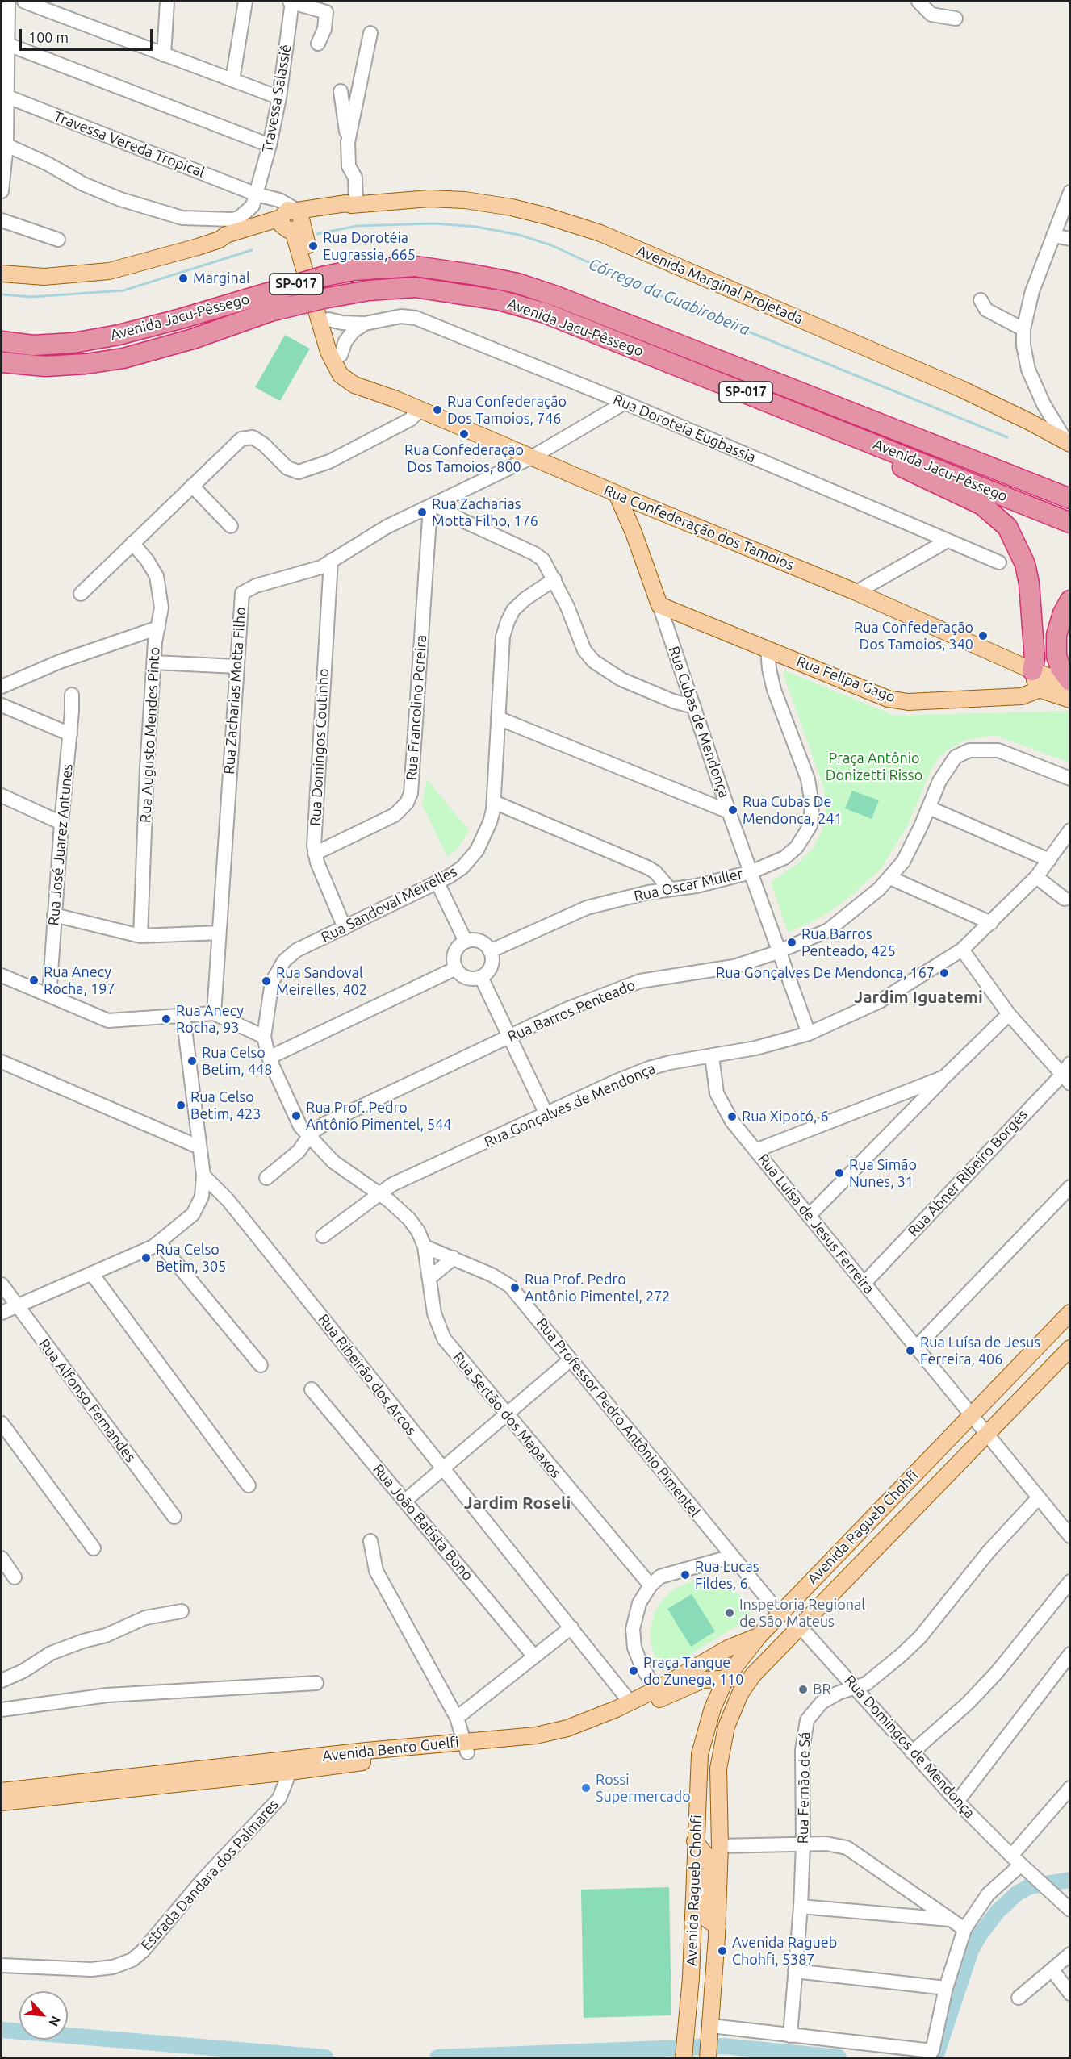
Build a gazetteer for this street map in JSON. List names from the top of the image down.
{
  "streets": {
    "highway": ["SP-017", "Avenida Jacu-Pêssego"],
    "main road": [
      "Avenida Marginal Projetada",
      "Rua Confederação dos Tamoios",
      "Rua Felipa Gago",
      "Rua Cubas de Mendonça",
      "Avenida Ragueb Chohfi",
      "Avenida Bento Guelfi"
    ],
    "street": [
      "Travessa Salassiê",
      "Travessa Vereda Tropical",
      "Rua Doroteia Eugbassia",
      "Rua Zacharias Motta Filho",
      "Rua Francolino Pereira",
      "Rua Augusto Mendes Pinto",
      "Rua Domingos Coutinho",
      "Rua José Juarez Antunes",
      "Rua Oscar Muller",
      "Rua Sandoval Meirelles",
      "Rua Barros Penteado",
      "Rua Gonçalves de Mendonça",
      "Rua Abner Ribeiro Borges",
      "Rua Luísa de Jesus Ferreira",
      "Rua Ribeirão dos Arcos",
      "Rua Alfonso Fernandes",
      "Rua Sertão dos Mapaxos",
      "Rua Professor Pedro Antônio Pimentel",
      "Rua João Batista Bono",
      "Rua Domingos de Mendonça",
      "Rua Fernão de Sá",
      "Estrada Dandara dos Palmares"
    ]
  },
  "crossings": [
    ["Travessa Salassiê", "Travessa Vereda Tropical"],
    ["Travessa Vereda Tropical", "Avenida Marginal Projetada"],
    ["Travessa Vereda Tropical", "Rua Confederação dos Tamoios"],
    ["Avenida Marginal Projetada", "Rua Confederação dos Tamoios"],
    ["Rua Doroteia Eugbassia", "Rua Confederação dos Tamoios"],
    ["Rua Doroteia Eugbassia", "Rua Zacharias Motta Filho"],
    ["Rua Confederação dos Tamoios", "Rua Felipa Gago"],
    ["Rua Confederação dos Tamoios", "Rua Zacharias Motta Filho"],
    ["Rua Confederação dos Tamoios", "Rua Cubas de Mendonça"],
    ["Rua Felipa Gago", "Rua Cubas de Mendonça"],
    ["Rua Felipa Gago", "Rua Oscar Muller"],
    ["Rua Zacharias Motta Filho", "Rua Francolino Pereira"],
    ["Rua Zacharias Motta Filho", "Rua Domingos Coutinho"],
    ["Rua Francolino Pereira", "Rua Domingos Coutinho"],
    ["Rua Cubas de Mendonça", "Rua Oscar Muller"],
    ["Rua Cubas de Mendonça", "Rua Barros Penteado"],
    ["Rua Cubas de Mendonça", "Rua Gonçalves de Mendonça"],
    ["Rua Domingos Coutinho", "Rua Sandoval Meirelles"],
    ["Rua Abner Ribeiro Borges", "Rua Luísa de Jesus Ferreira"],
    ["Rua Luísa de Jesus Ferreira", "Avenida Ragueb Chohfi"],
    ["Rua Luísa de Jesus Ferreira", "Rua Fernão de Sá"],
    ["Rua Ribeirão dos Arcos", "Avenida Bento Guelfi"],
    ["Rua Sertão dos Mapaxos", "Rua Professor Pedro Antônio Pimentel"],
    ["Rua Professor Pedro Antônio Pimentel", "Avenida Ragueb Chohfi"],
    ["Avenida Ragueb Chohfi", "Rua Domingos de Mendonça"],
    ["Avenida Ragueb Chohfi", "Avenida Bento Guelfi"],
    ["Rua Domingos de Mendonça", "Rua Fernão de Sá"],
    ["Avenida Bento Guelfi", "Estrada Dandara dos Palmares"]
  ],
  "districts": ["Jardim Iguatemi", "Jardim Roseli"],
  "water": ["Córrego da Guabirobeira"],
  "parks": ["Praça Antônio Donizetti Risso"],
  "places": [
    "Rua Dorotéia Eugrassia, 665",
    "Marginal",
    "Rua Confederação Dos Tamoios, 746",
    "Rua Confederação Dos Tamoios, 800",
    "Rua Zacharias Motta Filho, 176",
    "Rua Confederação Dos Tamoios, 340",
    "Rua Cubas De Mendonca, 241",
    "Rua Barros Penteado, 425",
    "Rua Gonçalves De Mendonca, 167",
    "Rua Anecy Rocha, 197",
    "Rua Sandoval Meirelles, 402",
    "Rua Anecy Rocha, 93",
    "Rua Celso Betim, 448",
    "Rua Celso Betim, 423",
    "Rua Prof. Pedro Antônio Pimentel, 544",
    "Rua Xipotó, 6",
    "Rua Simão Nunes, 31",
    "Rua Celso Betim, 305",
    "Rua Prof. Pedro Antônio Pimentel, 272",
    "Rua Luísa de Jesus Ferreira, 406",
    "Rua Lucas Fildes, 6",
    "Inspetoria Regional de São Mateus",
    "Praça Tanque do Zunega, 110",
    "BR",
    "Rossi Supermercado",
    "Avenida Ragueb Chohfi, 5387"
  ],
  "scale_bar": "100 m",
  "north": "bottom right"
}
